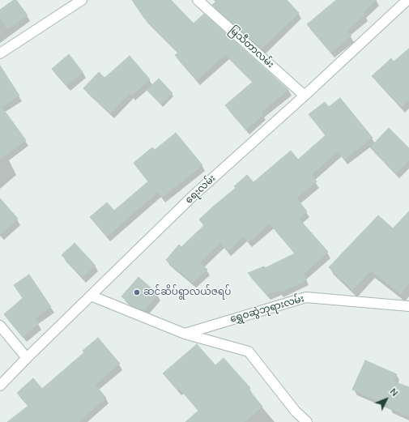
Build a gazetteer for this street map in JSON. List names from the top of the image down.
{
  "streets": {
    "street": ["မြသီတာလမ်း", "ရေးလမ်း", "ရွှေဝဆွဲဘုရားလမ်း"]
  },
  "crossings": [
    ["မြသီတာလမ်း", "ရေးလမ်း"]
  ],
  "places": ["ဆင်ဆိပ်ရွာလယ်ဇရပ်"],
  "north": "top right"
}
